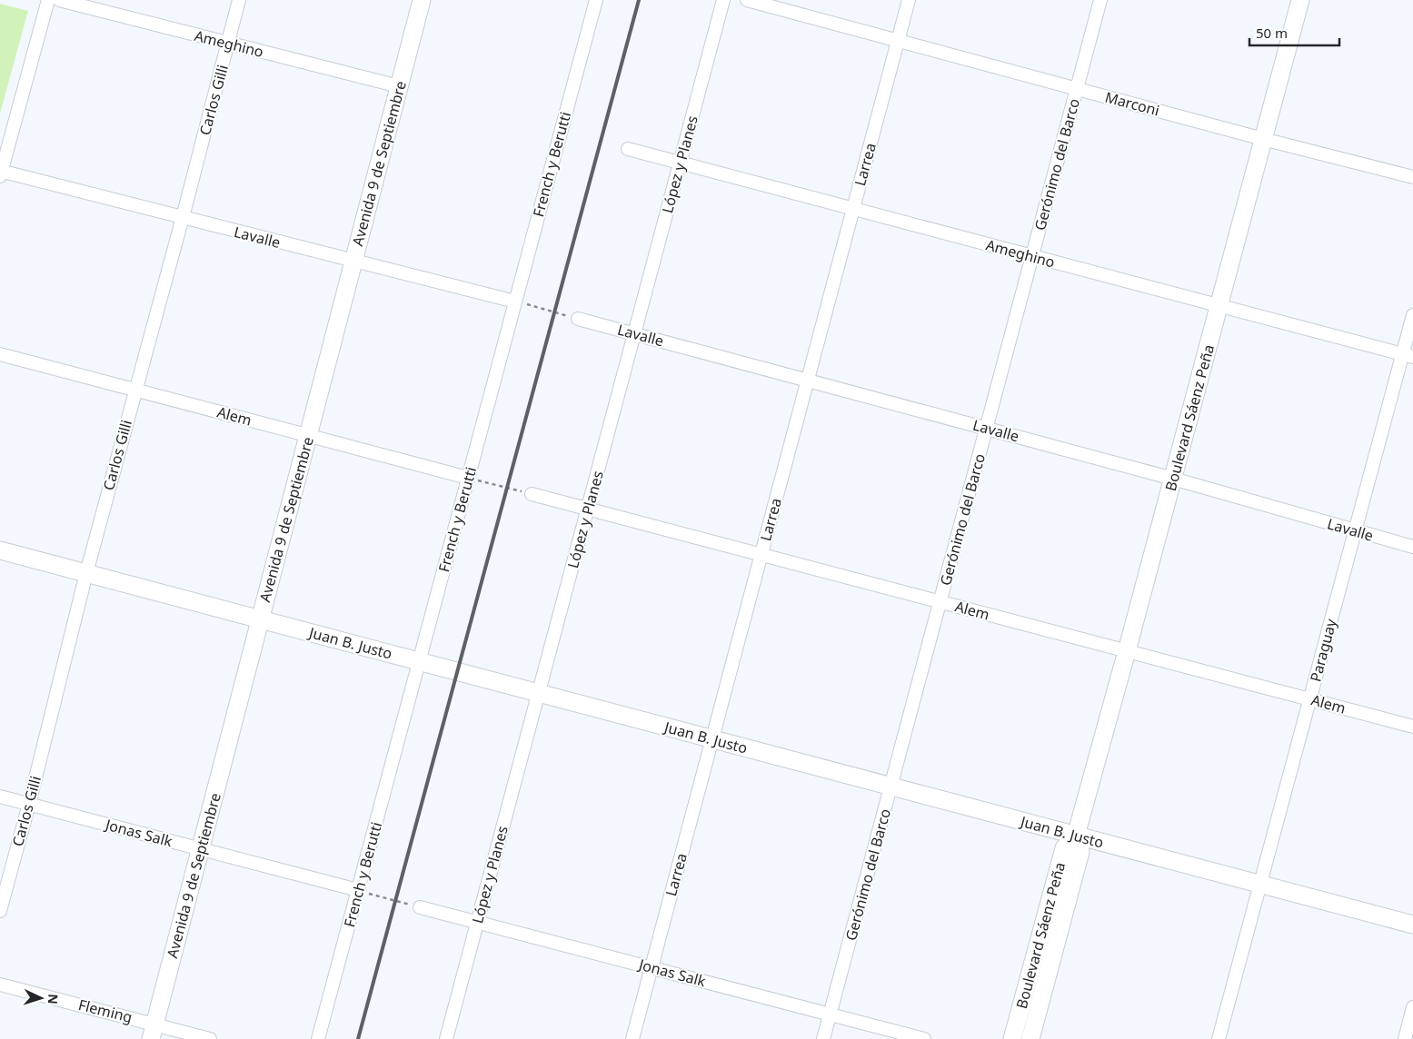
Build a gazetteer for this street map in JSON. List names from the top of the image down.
{
  "streets": {
    "street": [
      "Ameghino",
      "Carlos Gilli",
      "Marconi",
      "Avenida 9 de Septiembre",
      "French y Berutti",
      "López y Planes",
      "Larrea",
      "Gerónimo del Barco",
      "Lavalle",
      "Alem",
      "Boulevard Sáenz Peña",
      "Juan B. Justo",
      "Paraguay",
      "Jonas Salk",
      "Fleming"
    ]
  },
  "crossings": [
    ["Ameghino", "Carlos Gilli"],
    ["Ameghino", "Avenida 9 de Septiembre"],
    ["Ameghino", "López y Planes"],
    ["Ameghino", "Larrea"],
    ["Ameghino", "Gerónimo del Barco"],
    ["Ameghino", "Boulevard Sáenz Peña"],
    ["Ameghino", "Paraguay"],
    ["Carlos Gilli", "Lavalle"],
    ["Carlos Gilli", "Alem"],
    ["Carlos Gilli", "Juan B. Justo"],
    ["Carlos Gilli", "Jonas Salk"],
    ["Marconi", "Larrea"],
    ["Marconi", "Gerónimo del Barco"],
    ["Marconi", "Boulevard Sáenz Peña"],
    ["Avenida 9 de Septiembre", "Lavalle"],
    ["Avenida 9 de Septiembre", "Alem"],
    ["Avenida 9 de Septiembre", "Juan B. Justo"],
    ["Avenida 9 de Septiembre", "Jonas Salk"],
    ["Avenida 9 de Septiembre", "Fleming"],
    ["French y Berutti", "Lavalle"],
    ["French y Berutti", "Alem"],
    ["French y Berutti", "Juan B. Justo"],
    ["French y Berutti", "Jonas Salk"],
    ["López y Planes", "Lavalle"],
    ["López y Planes", "Alem"],
    ["López y Planes", "Juan B. Justo"],
    ["López y Planes", "Jonas Salk"],
    ["Larrea", "Lavalle"],
    ["Larrea", "Alem"],
    ["Larrea", "Juan B. Justo"],
    ["Larrea", "Jonas Salk"],
    ["Gerónimo del Barco", "Lavalle"],
    ["Gerónimo del Barco", "Alem"],
    ["Gerónimo del Barco", "Juan B. Justo"],
    ["Gerónimo del Barco", "Jonas Salk"],
    ["Lavalle", "Boulevard Sáenz Peña"],
    ["Lavalle", "Paraguay"],
    ["Alem", "Boulevard Sáenz Peña"],
    ["Alem", "Paraguay"],
    ["Boulevard Sáenz Peña", "Juan B. Justo"],
    ["Juan B. Justo", "Paraguay"]
  ],
  "scale_bar": "50 m",
  "north": "right"
}
